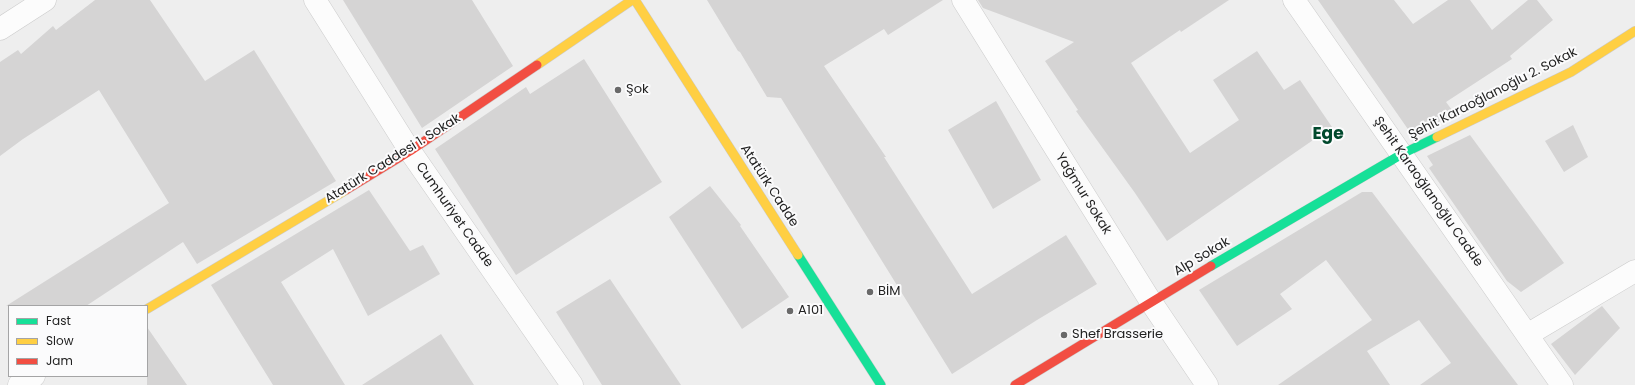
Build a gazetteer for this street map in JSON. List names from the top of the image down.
{
  "streets": {
    "street": [
      "Şehit Karaoğlanoğlu 2. Sokak",
      "Atatürk Caddesi 1. Sokak",
      "Atatürk Cadde",
      "Şehit Karaoğlanoğlu Cadde",
      "Yağmur Sokak",
      "Cumhuriyet Cadde",
      "Alp Sokak"
    ]
  },
  "crossings": [
    ["Şehit Karaoğlanoğlu 2. Sokak", "Şehit Karaoğlanoğlu Cadde"],
    ["Şehit Karaoğlanoğlu 2. Sokak", "Alp Sokak"],
    ["Atatürk Caddesi 1. Sokak", "Cumhuriyet Cadde"],
    ["Şehit Karaoğlanoğlu Cadde", "Alp Sokak"],
    ["Yağmur Sokak", "Alp Sokak"]
  ],
  "districts": ["Ege"],
  "places": [
    "Şok",
    "BİM",
    "A101",
    "Shef Brasserie"
  ],
  "legend": ["Fast", "Slow", "Jam"]
}
